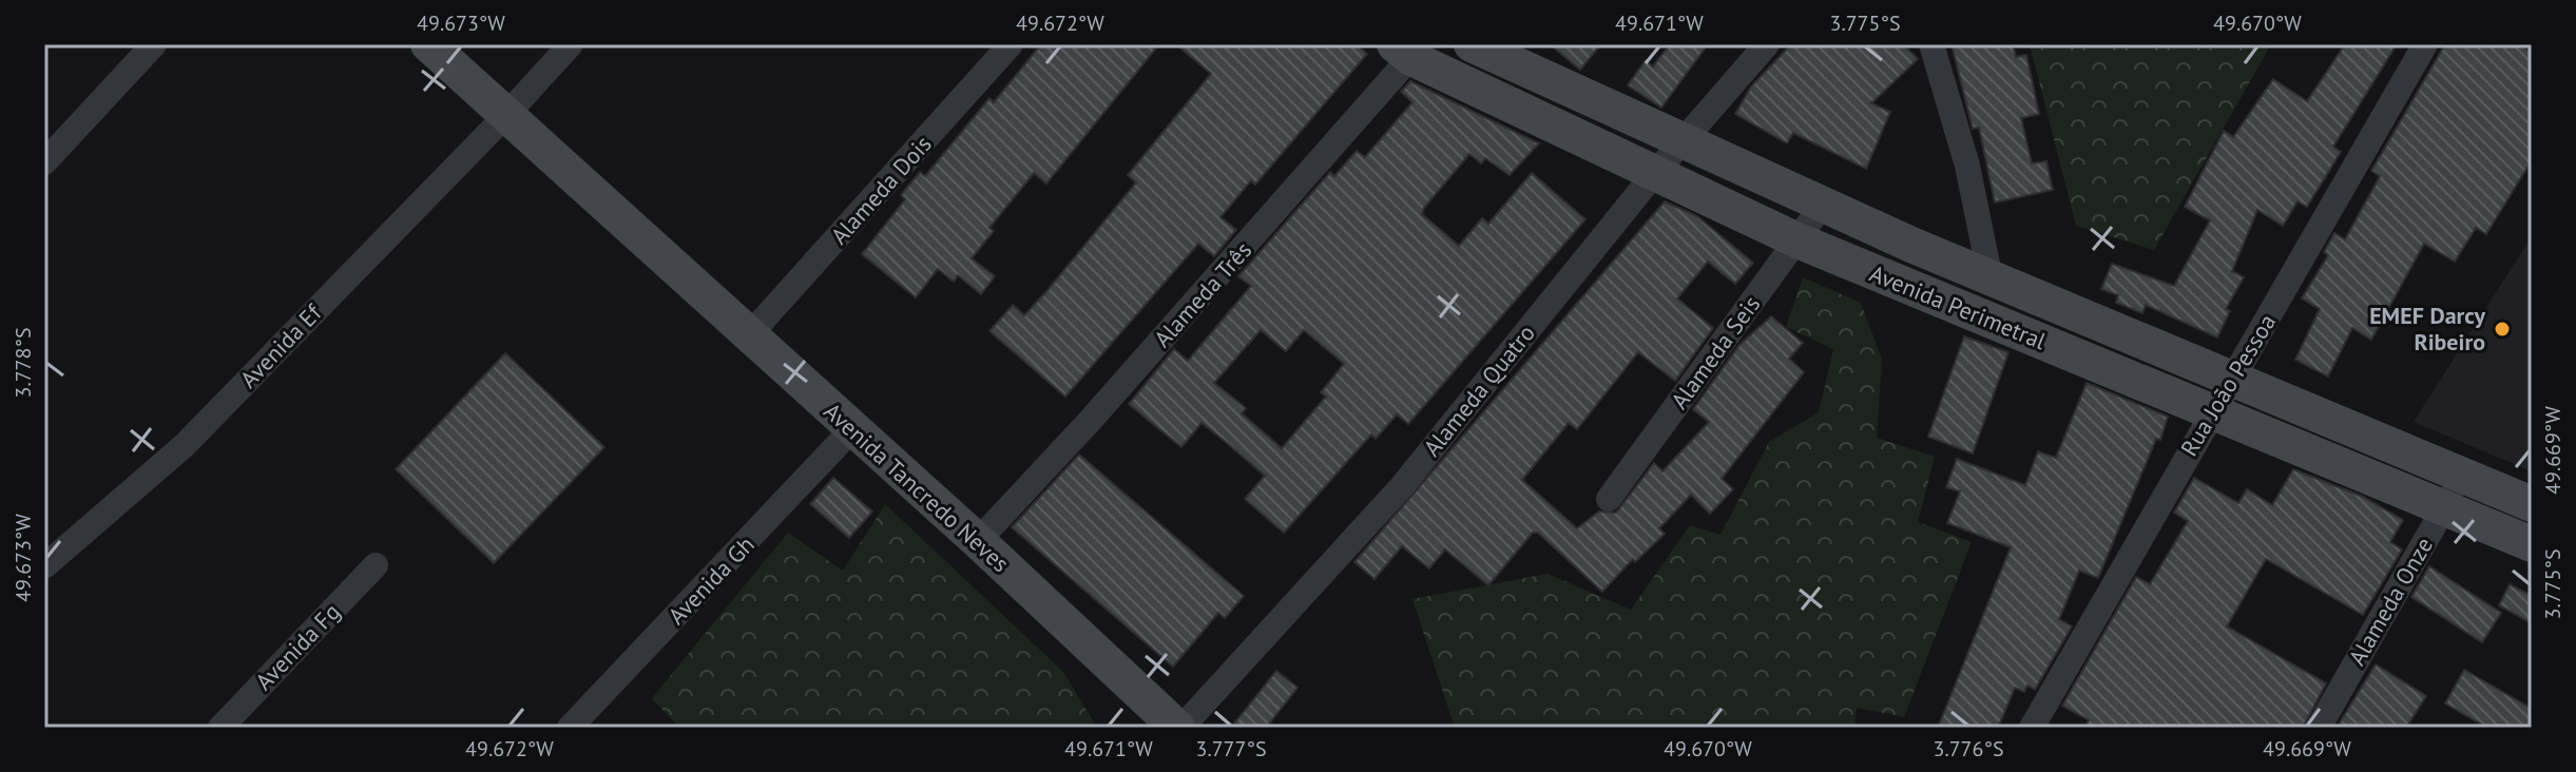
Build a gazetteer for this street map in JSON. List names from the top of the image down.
{
  "streets": {
    "street": [
      "Alameda Dois",
      "Alameda Três",
      "Avenida Perimetral",
      "Avenida Ef",
      "Alameda Seis",
      "Rua João Pessoa",
      "Alameda Quatro",
      "Avenida Tancredo Neves",
      "Avenida Gh",
      "Alameda Onze",
      "Avenida Fg"
    ]
  },
  "crossings": [
    ["Alameda Dois", "Avenida Tancredo Neves"],
    ["Alameda Três", "Avenida Perimetral"],
    ["Alameda Três", "Avenida Tancredo Neves"],
    ["Avenida Perimetral", "Alameda Seis"],
    ["Avenida Perimetral", "Rua João Pessoa"],
    ["Avenida Perimetral", "Alameda Quatro"],
    ["Avenida Perimetral", "Alameda Onze"],
    ["Avenida Ef", "Avenida Tancredo Neves"],
    ["Alameda Quatro", "Avenida Tancredo Neves"],
    ["Avenida Tancredo Neves", "Avenida Gh"]
  ],
  "places": ["EMEF Darcy Ribeiro"],
  "coordinates": [
    "49.673°W",
    "49.672°W",
    "49.671°W",
    "3.775°S",
    "49.670°W",
    "3.778°S",
    "49.669°W",
    "3.777°S",
    "3.776°S"
  ]
}
